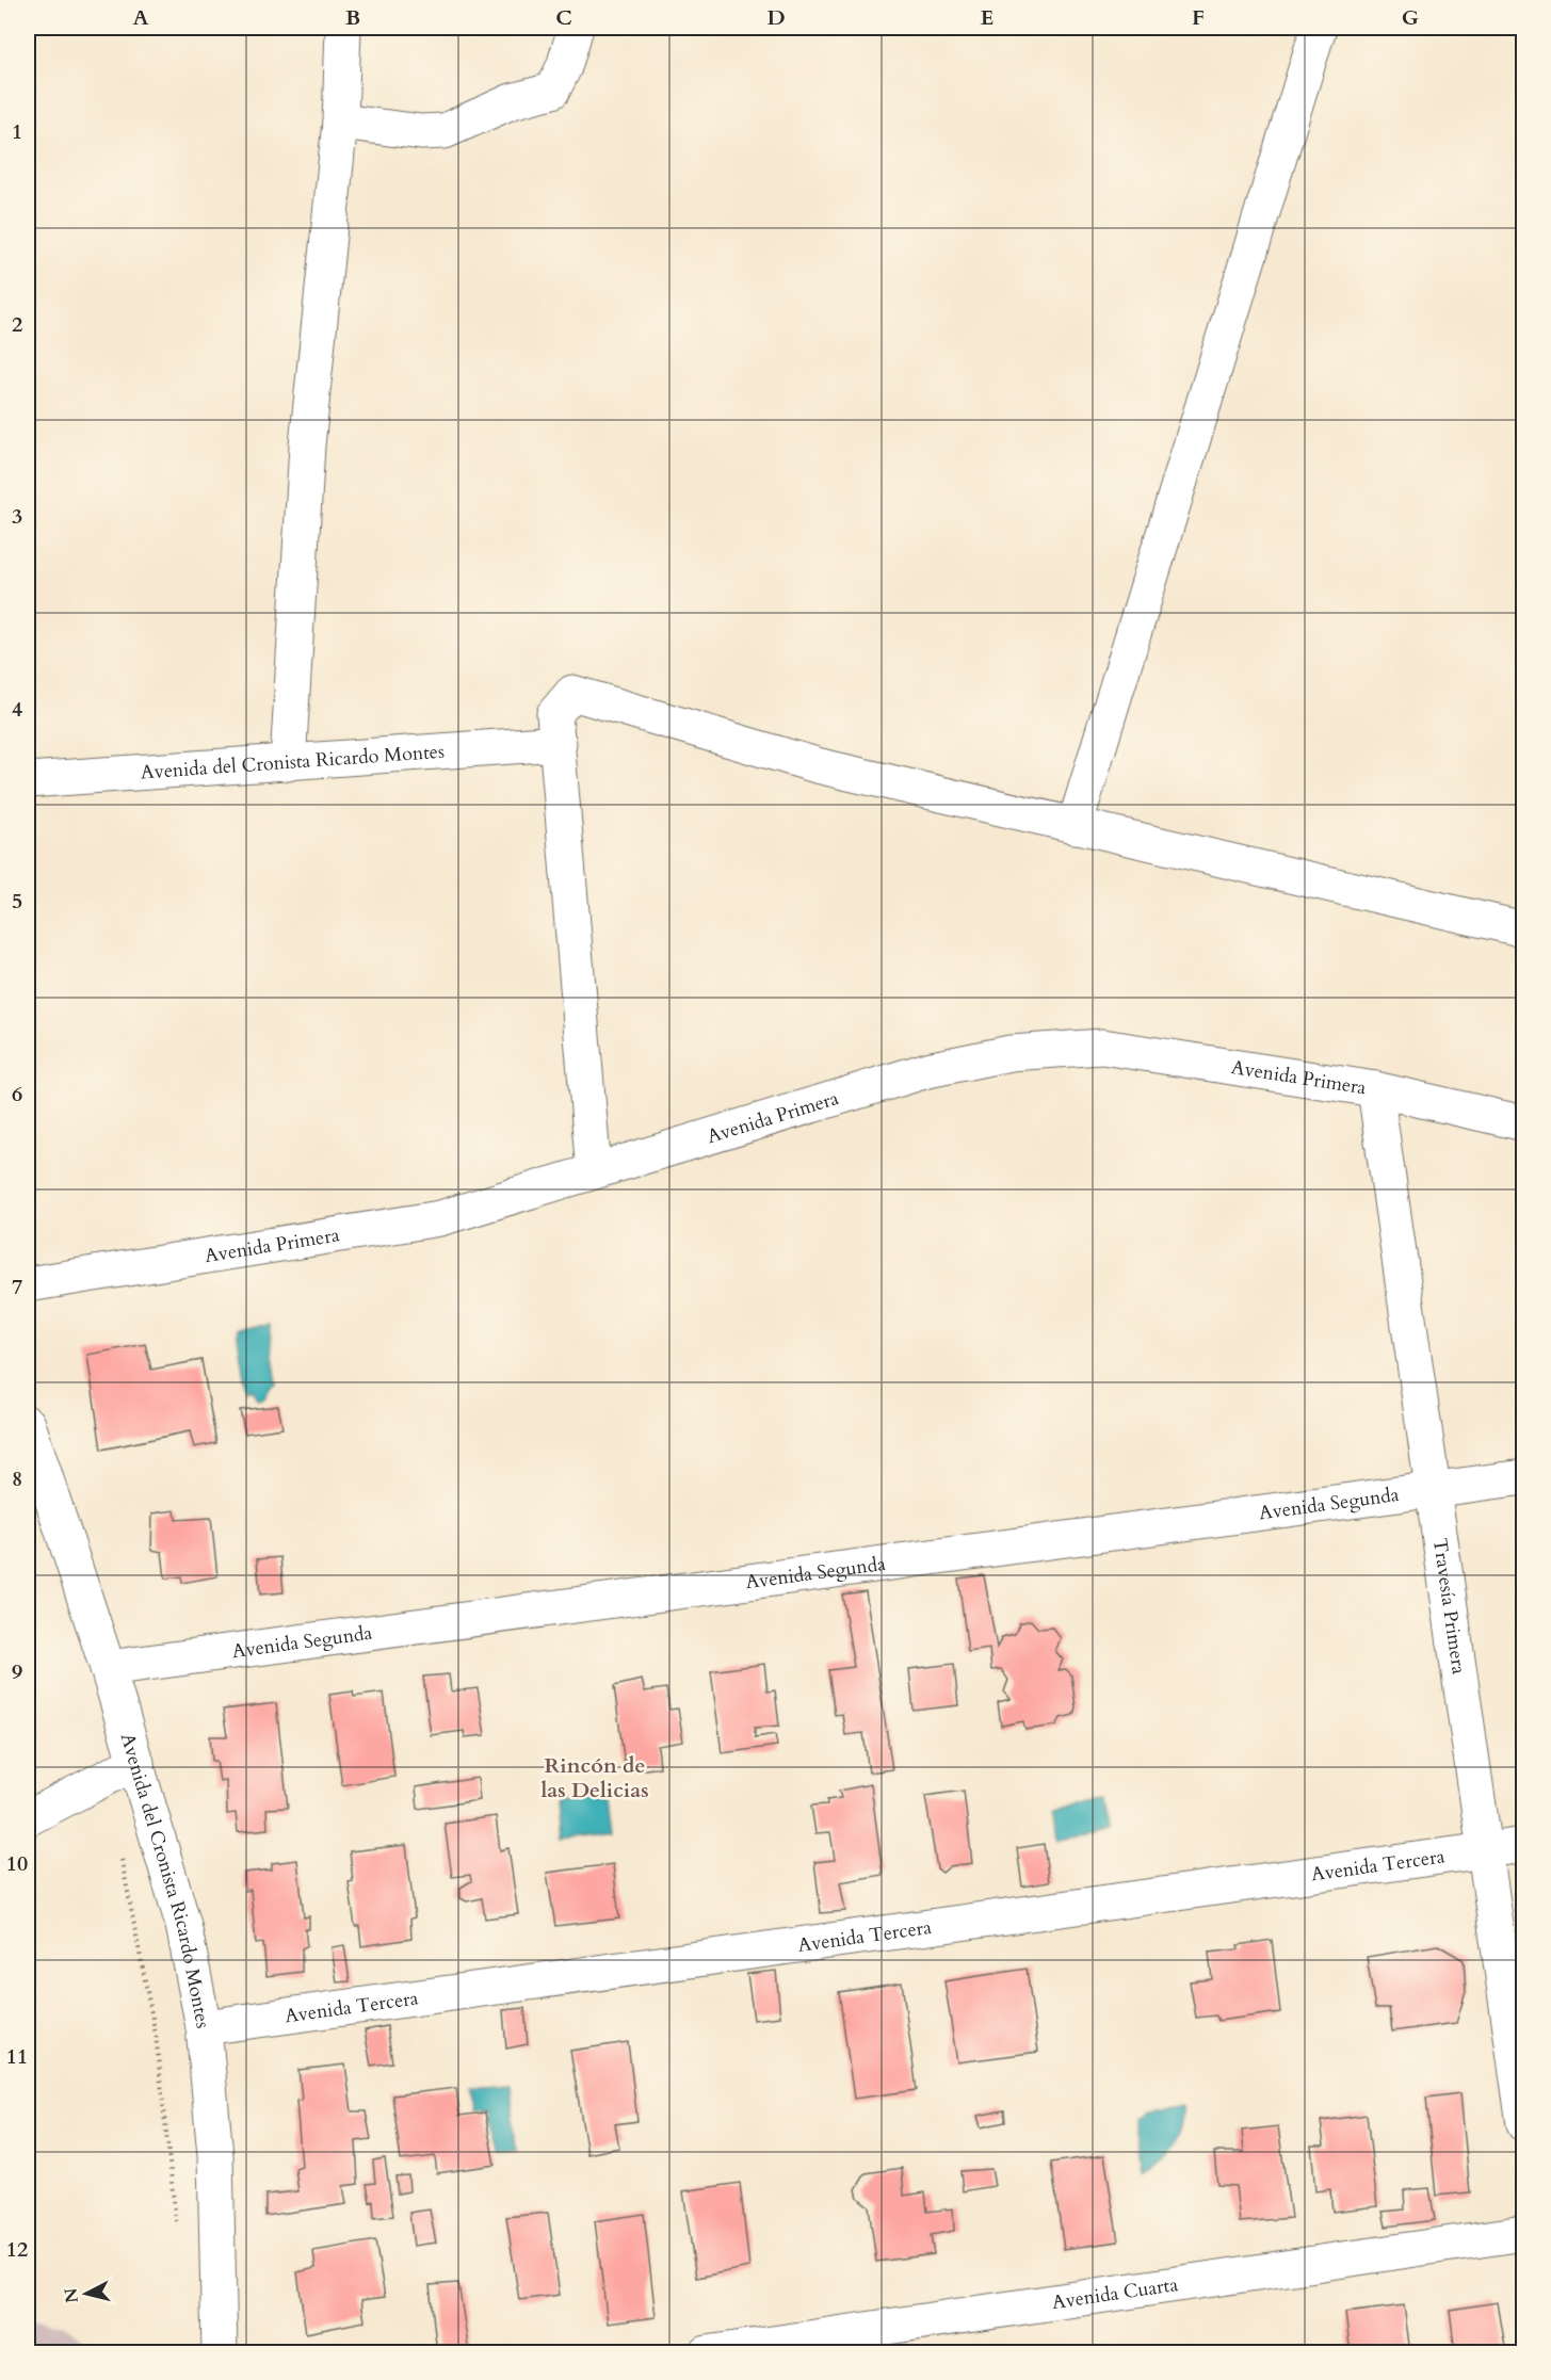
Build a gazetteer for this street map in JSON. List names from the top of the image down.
{
  "streets": {
    "street": [
      "Avenida del Cronista Ricardo Montes",
      "Avenida Primera",
      "Avenida Segunda",
      "Travesía Primera",
      "Avenida Tercera",
      "Avenida Cuarta"
    ]
  },
  "crossings": [
    ["Avenida del Cronista Ricardo Montes", "Avenida Segunda"],
    ["Avenida del Cronista Ricardo Montes", "Avenida Tercera"],
    ["Avenida Primera", "Travesía Primera"],
    ["Avenida Segunda", "Travesía Primera"],
    ["Travesía Primera", "Avenida Tercera"]
  ],
  "districts": ["Rincón de las Delicias"],
  "north": "left",
  "grid": {
    "columns": [
      "A",
      "B",
      "C",
      "D",
      "E",
      "F",
      "G"
    ],
    "rows": [
      "1",
      "2",
      "3",
      "4",
      "5",
      "6",
      "7",
      "8",
      "9",
      "10",
      "11",
      "12"
    ]
  }
}
